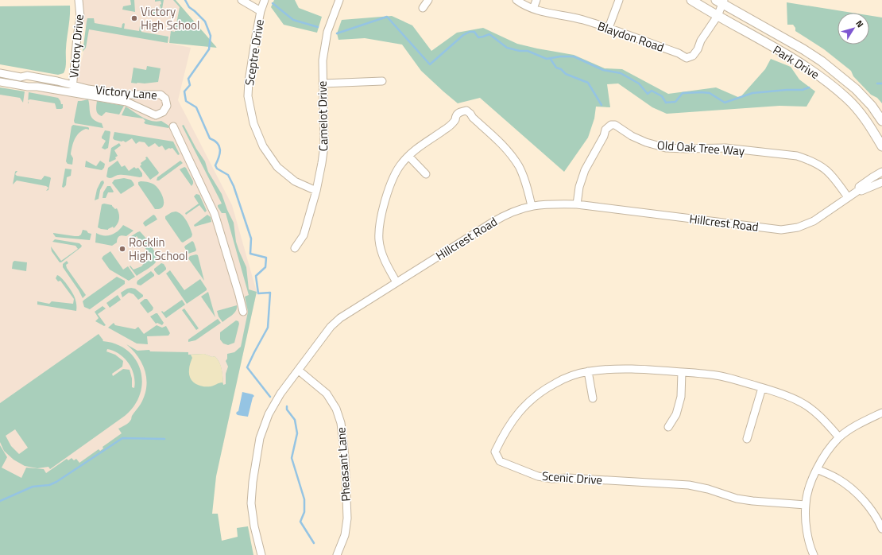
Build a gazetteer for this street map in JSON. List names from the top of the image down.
{
  "streets": {
    "street": [
      "Blaydon Road",
      "Victory Drive",
      "Sceptre Drive",
      "Park Drive",
      "Victory Lane",
      "Camelot Drive",
      "Old Oak Tree Way",
      "Hillcrest Road",
      "Pheasant Lane",
      "Scenic Drive"
    ]
  },
  "crossings": [
    ["Blaydon Road", "Park Drive"],
    ["Victory Drive", "Victory Lane"],
    ["Sceptre Drive", "Camelot Drive"],
    ["Old Oak Tree Way", "Hillcrest Road"],
    ["Hillcrest Road", "Pheasant Lane"]
  ],
  "places": ["Victory High School", "Rocklin High School"],
  "north": "top right"
}
